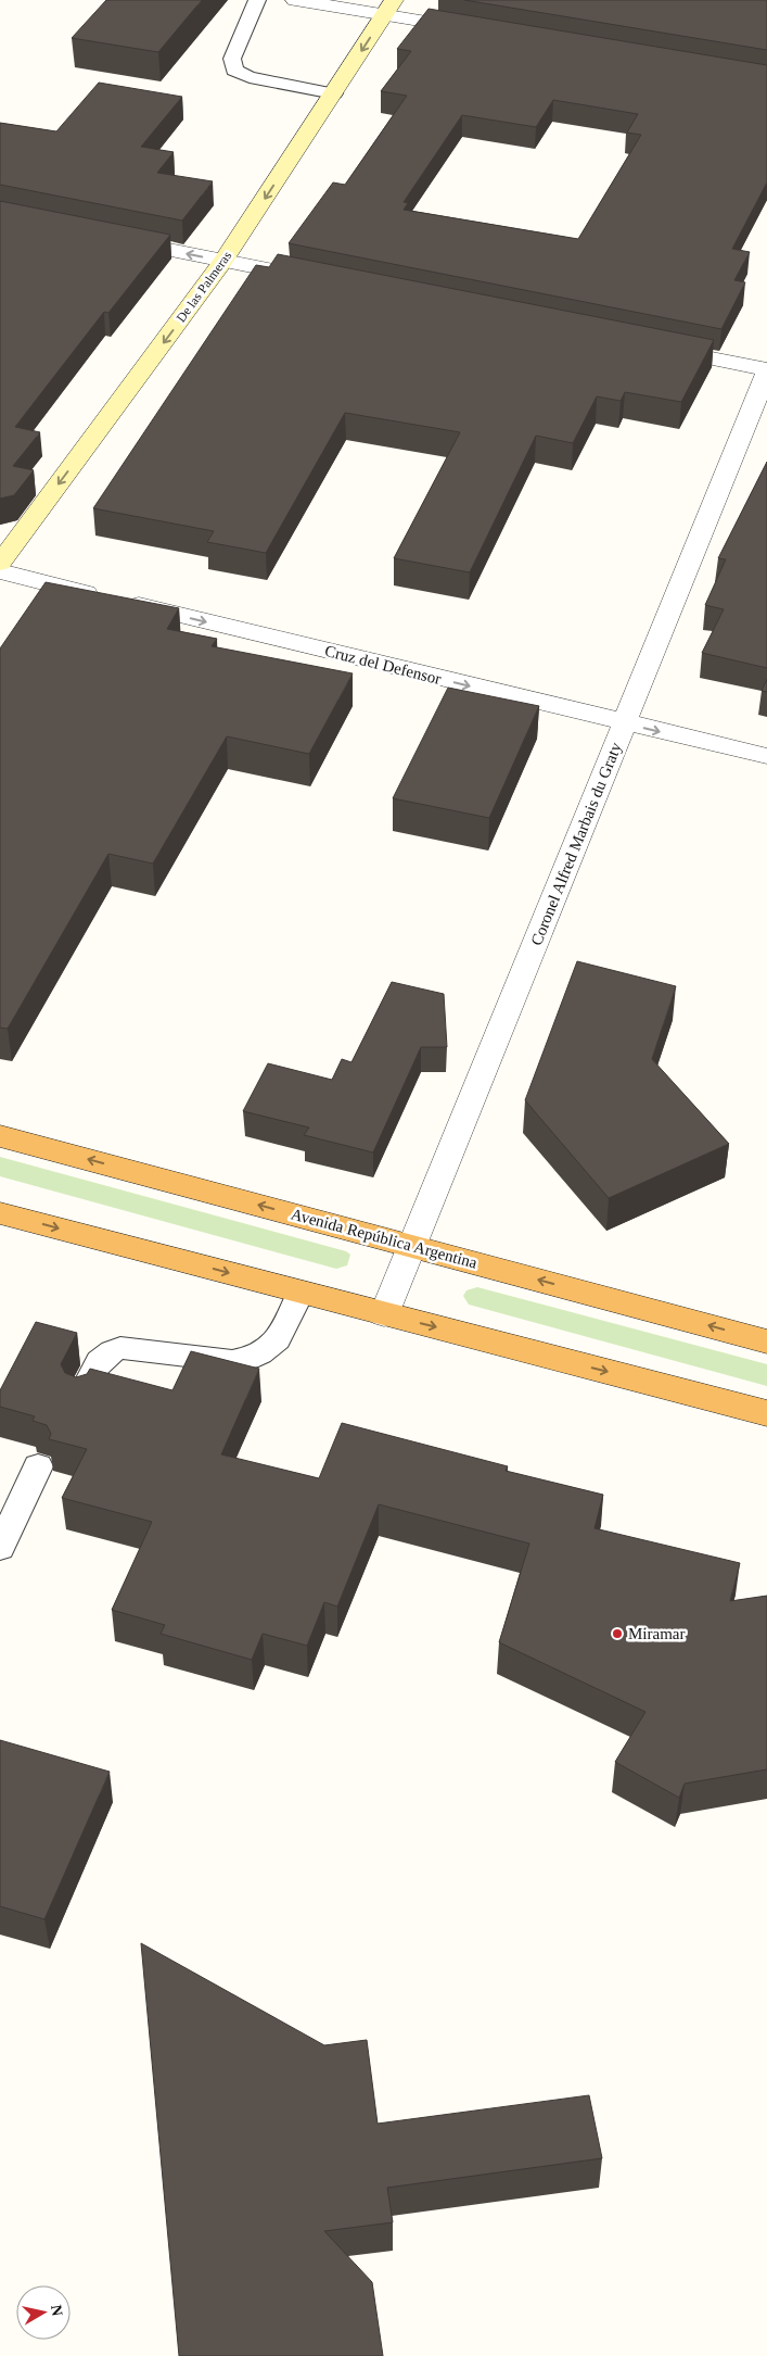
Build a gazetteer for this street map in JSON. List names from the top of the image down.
{
  "streets": {
    "highway": ["Avenida República Argentina"],
    "main road": ["De las Palmeras"],
    "street": ["Cruz del Defensor", "Coronel Alfred Marbais du Graty"]
  },
  "crossings": [
    ["Cruz del Defensor", "Coronel Alfred Marbais du Graty"],
    ["Coronel Alfred Marbais du Graty", "Avenida República Argentina"]
  ],
  "one_way": ["De las Palmeras", "Cruz del Defensor"],
  "places": ["Miramar"],
  "north": "right"
}
